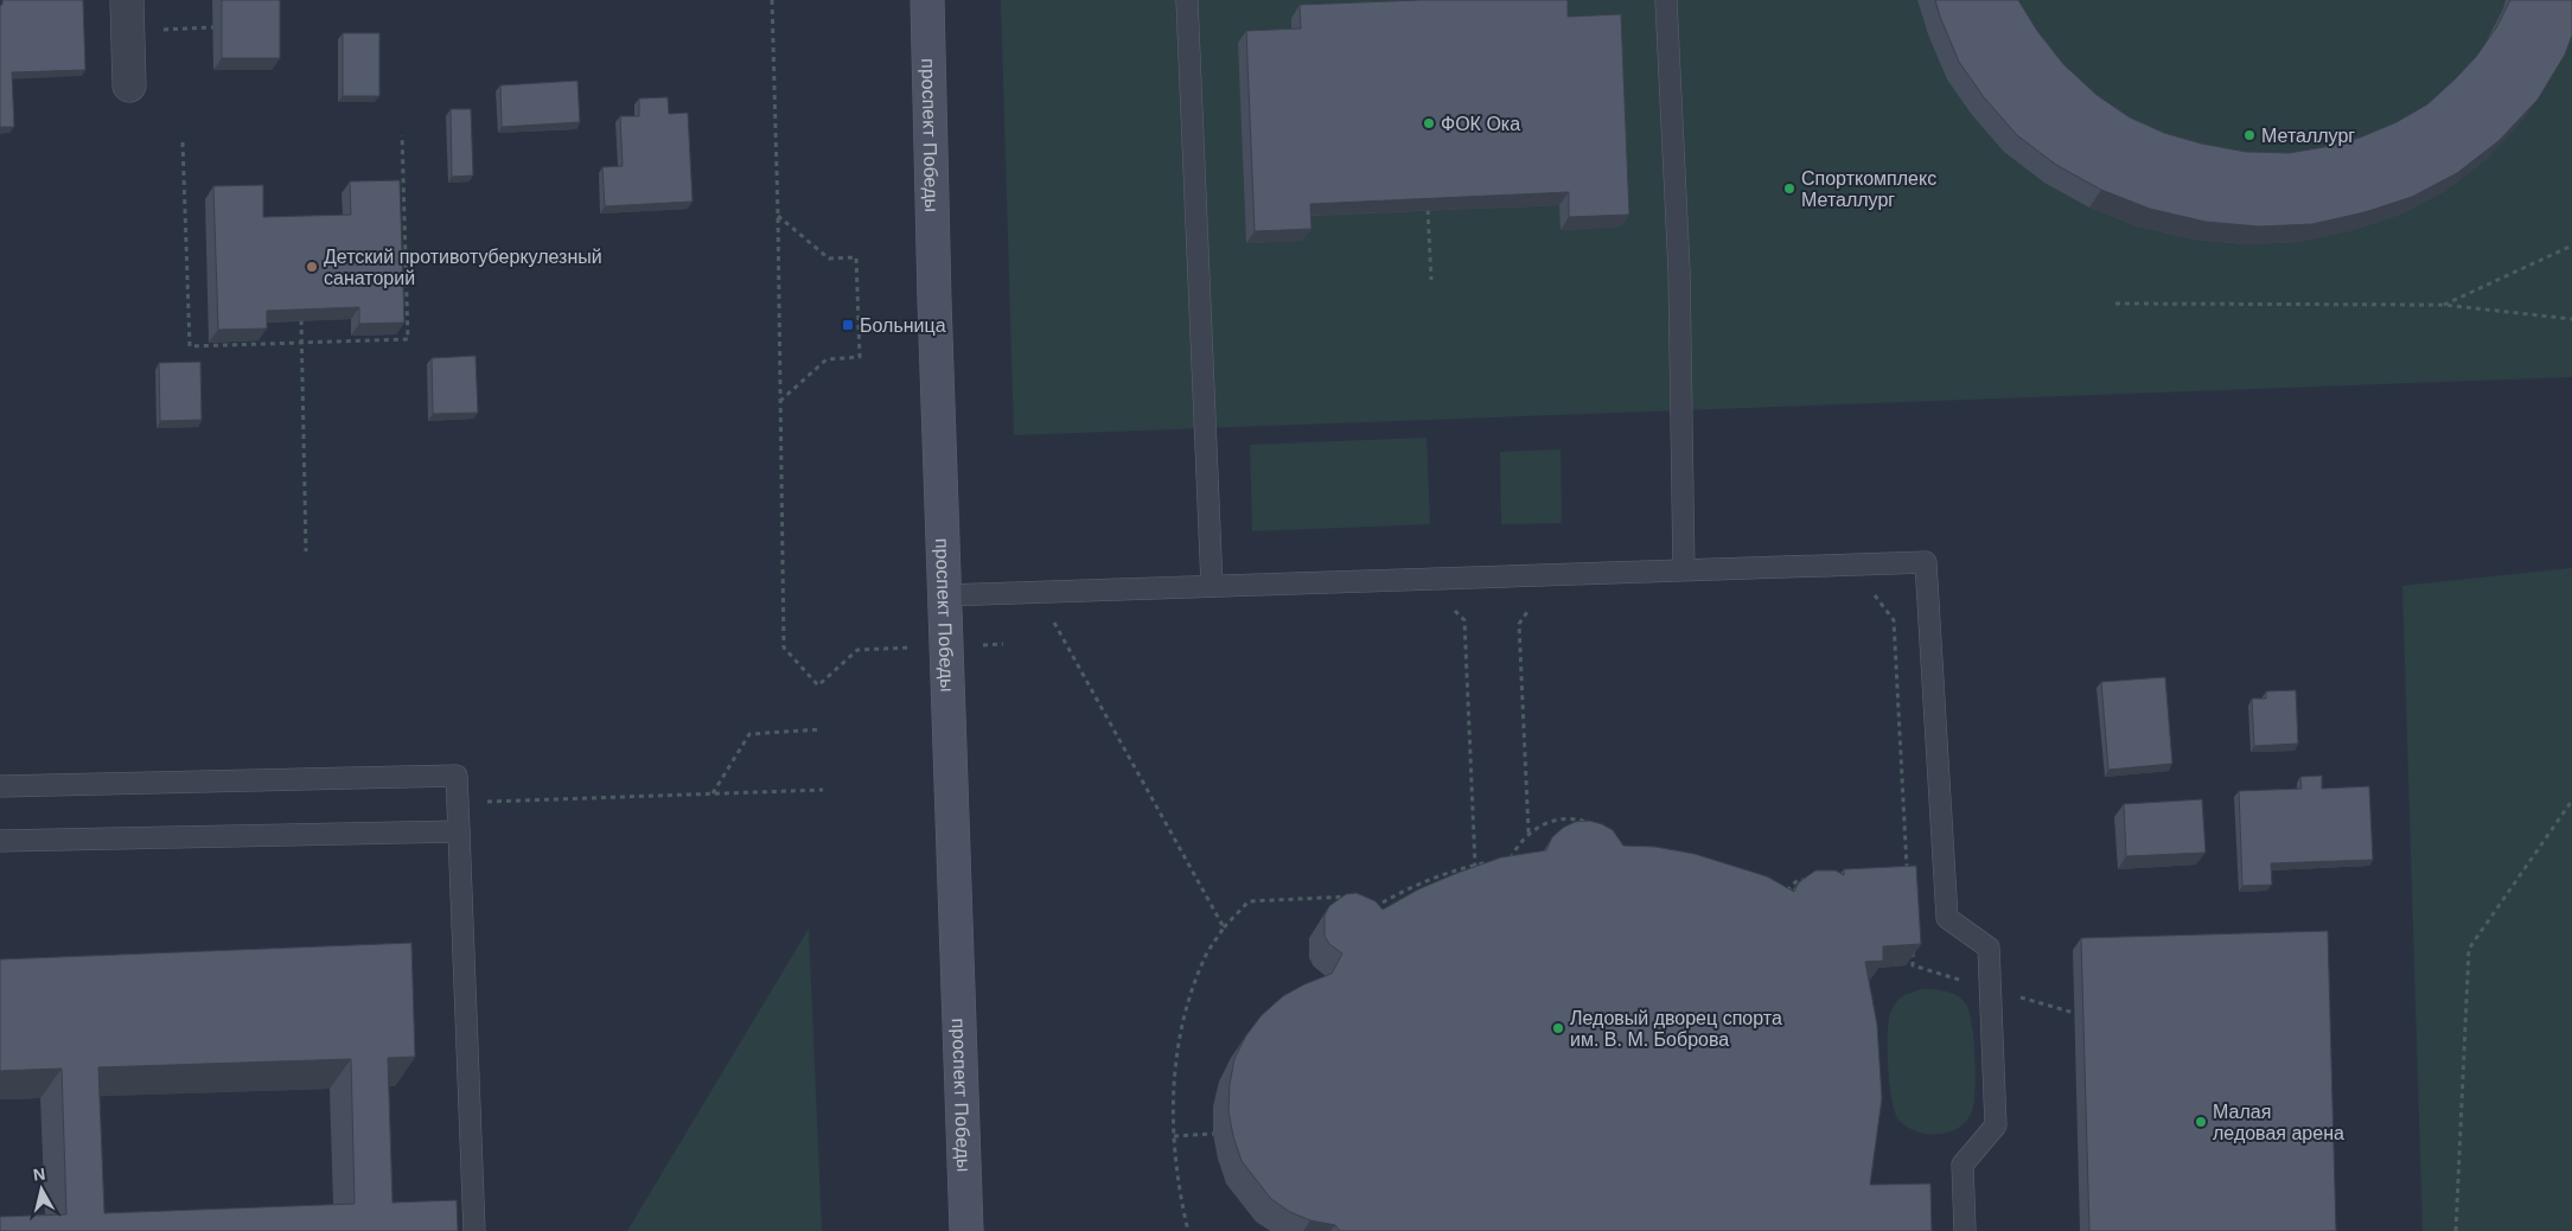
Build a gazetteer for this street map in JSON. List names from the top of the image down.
{
  "streets": {
    "main road": ["проспект Победы"]
  },
  "places": {
    "other": [
      "ФОК Ока",
      "Металлург",
      "Спорткомплекс Металлург",
      "Детский противотуберкулезный санаторий",
      "Ледовый дворец спорта им. В. М. Боброва",
      "Малая ледовая арена"
    ],
    "transit": ["Больница"]
  },
  "north": "top"
}
